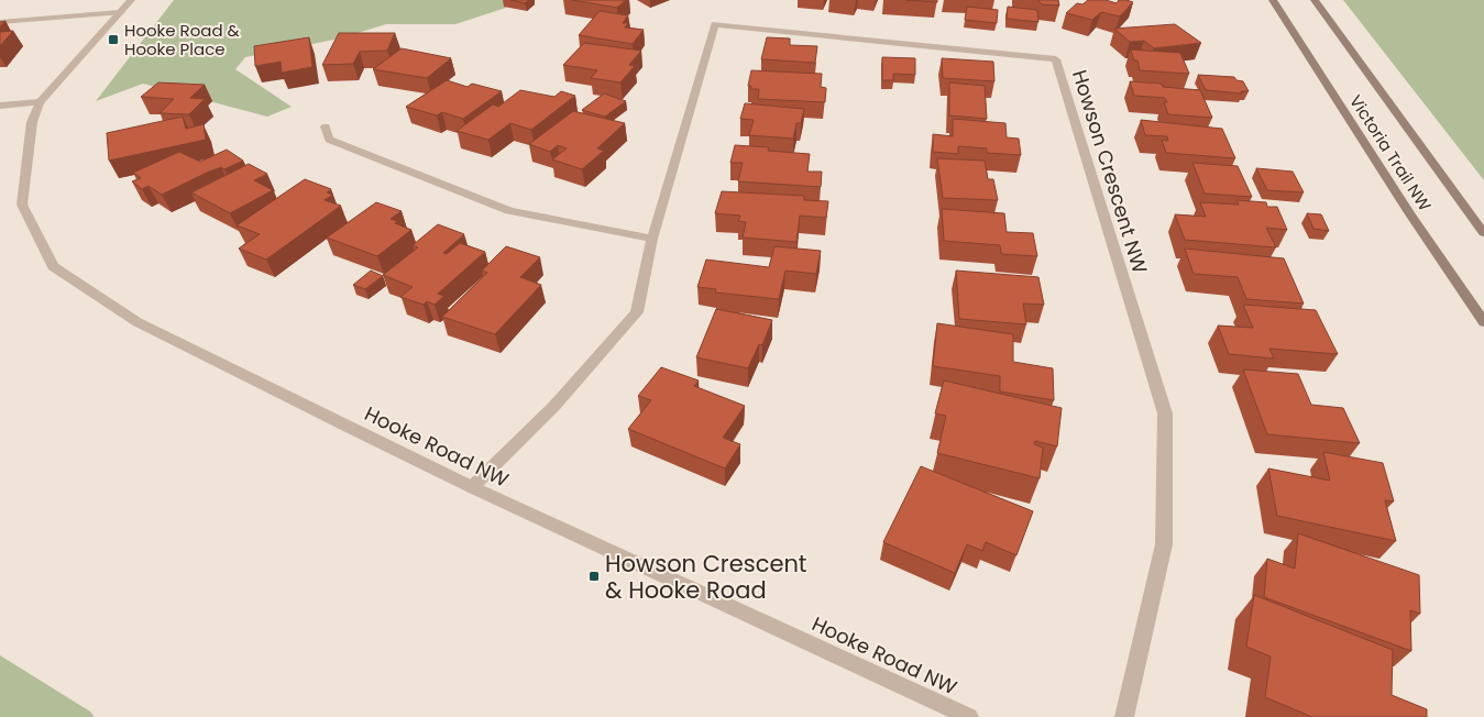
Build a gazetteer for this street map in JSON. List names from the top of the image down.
{
  "streets": {
    "main road": ["Victoria Trail NW"],
    "street": ["Howson Crescent NW", "Hooke Road NW"]
  },
  "crossings": [
    ["Howson Crescent NW", "Hooke Road NW"]
  ],
  "places": {
    "transit": ["Hooke Road & Hooke Place", "Howson Crescent & Hooke Road"]
  }
}
